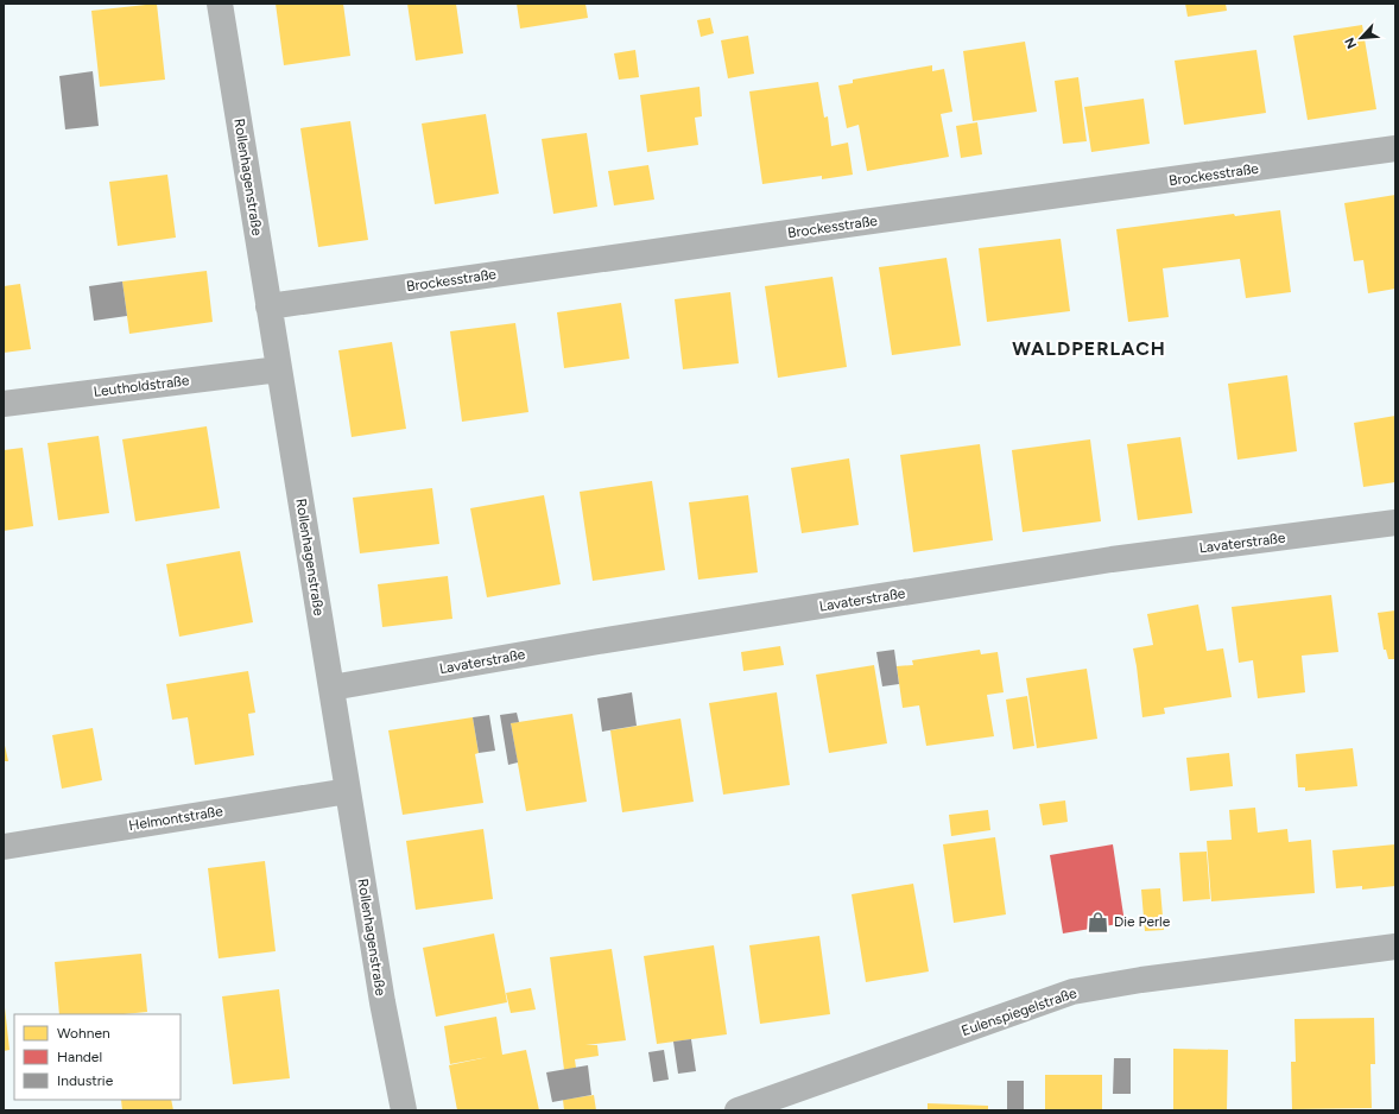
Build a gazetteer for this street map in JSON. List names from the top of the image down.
{
  "streets": {
    "street": [
      "Brockesstraße",
      "Rollenhagenstraße",
      "Leutholdstraße",
      "Lavaterstraße",
      "Helmontstraße",
      "Eulenspiegelstraße"
    ]
  },
  "crossings": [
    ["Brockesstraße", "Rollenhagenstraße"],
    ["Rollenhagenstraße", "Leutholdstraße"],
    ["Rollenhagenstraße", "Lavaterstraße"],
    ["Rollenhagenstraße", "Helmontstraße"]
  ],
  "districts": ["WALDPERLACH"],
  "places": {
    "shop": ["Die Perle"]
  },
  "legend": ["Wohnen", "Handel", "Industrie"],
  "north": "bottom left"
}
